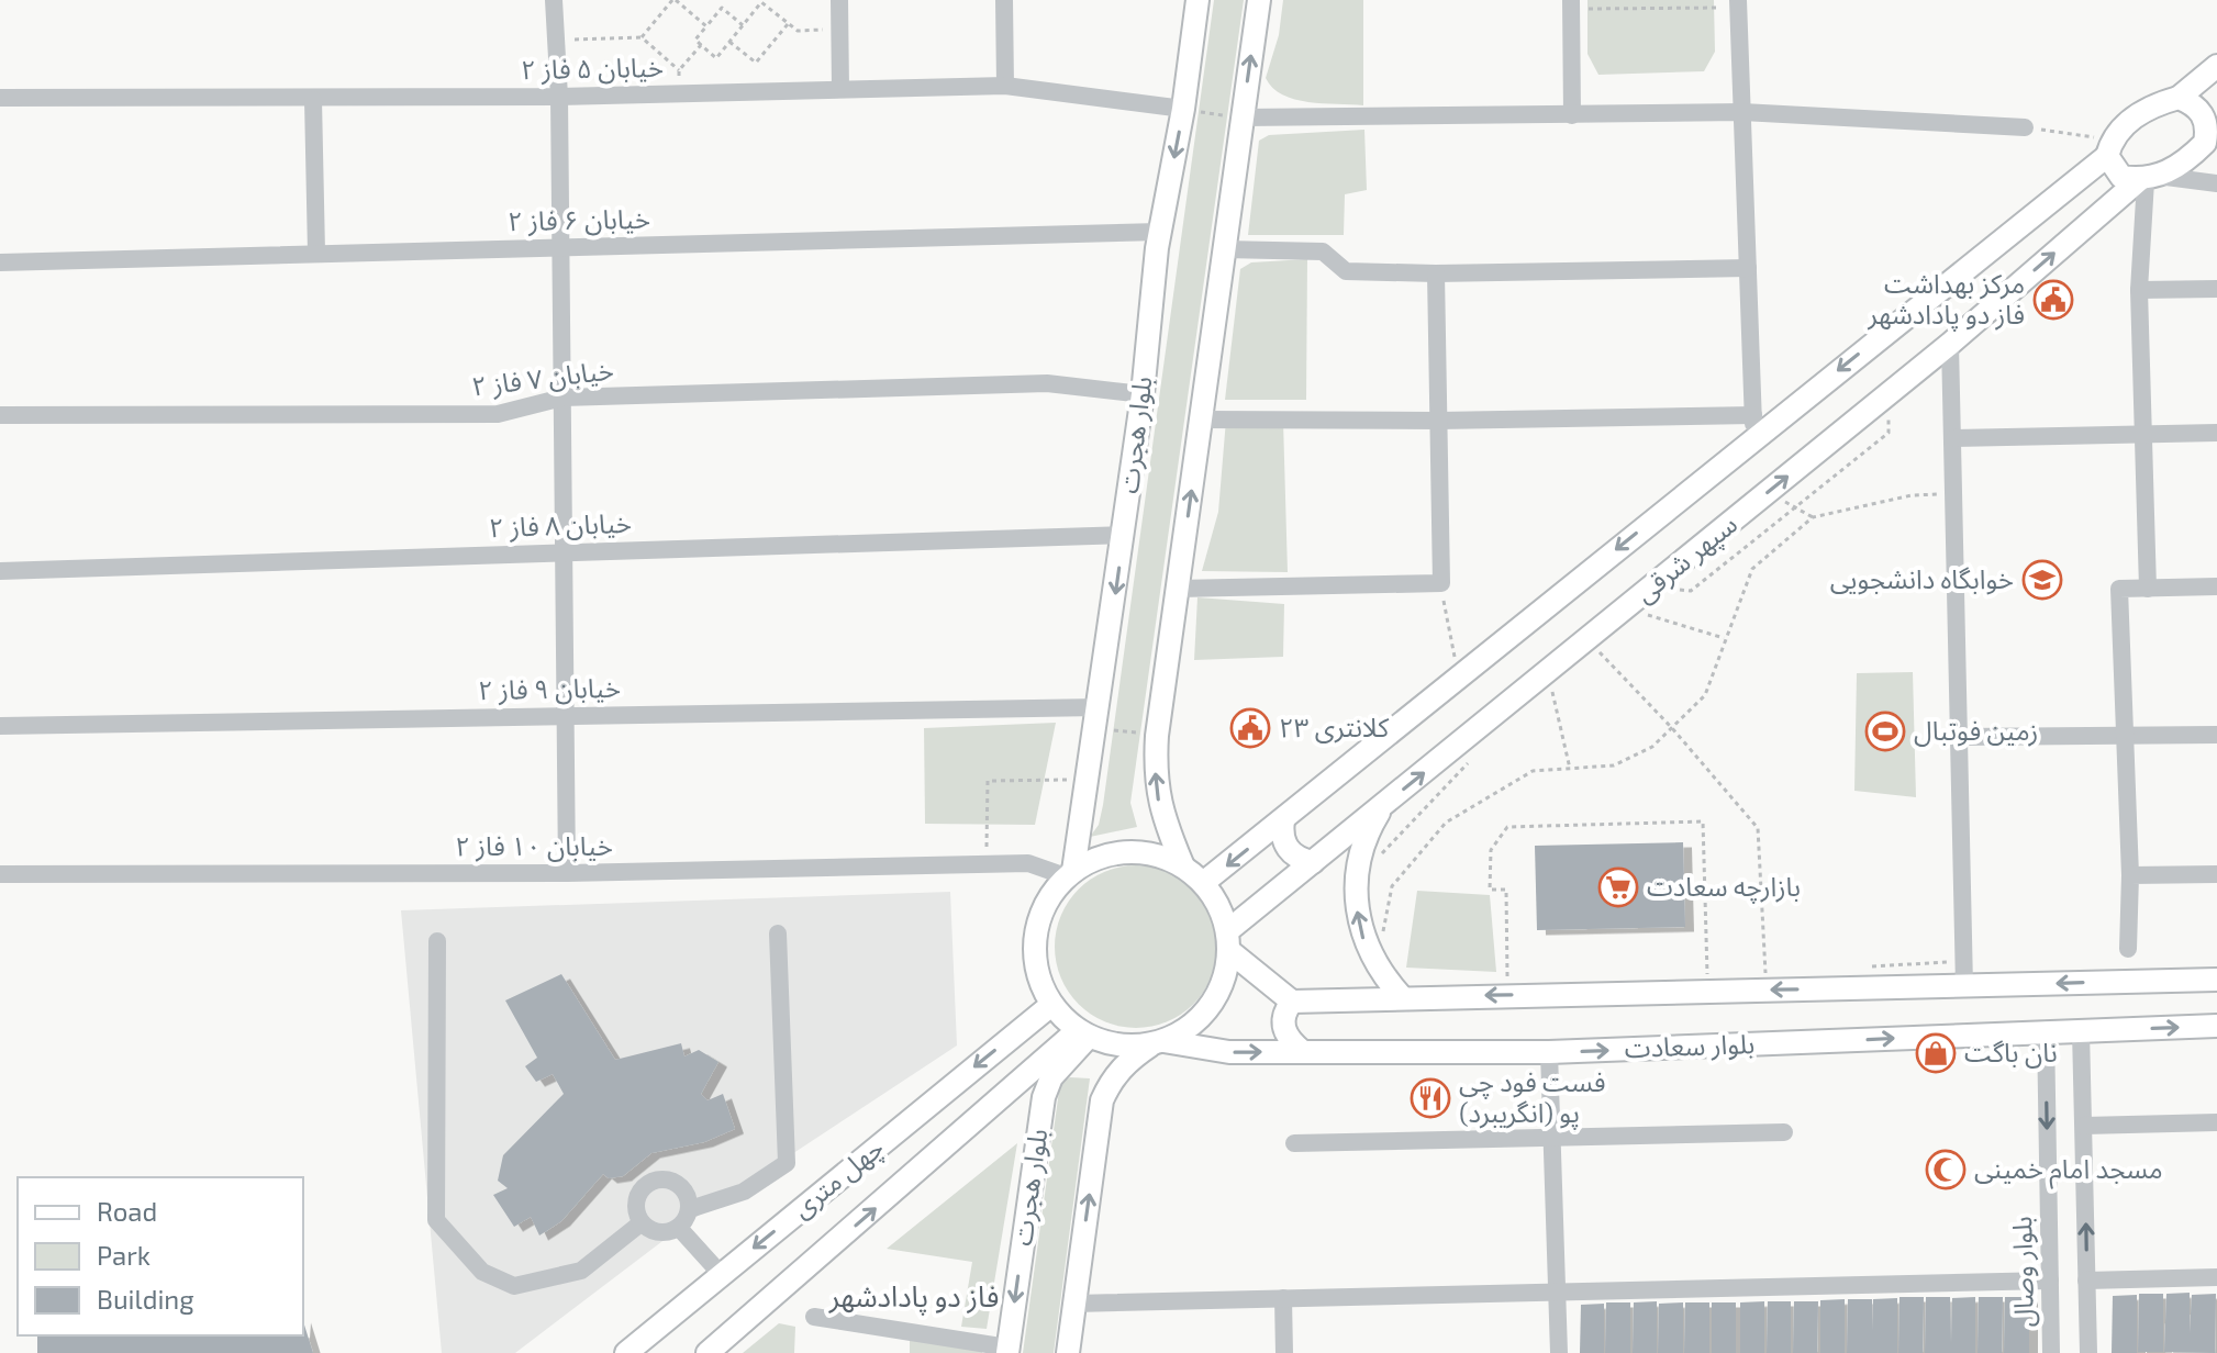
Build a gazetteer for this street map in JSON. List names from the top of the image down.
{
  "streets": {
    "main road": [
      "بلوار هجرت",
      "سپهر شرقی",
      "بلوار سعادت",
      "چهل متری"
    ],
    "street": [
      "خیابان ۵ فاز ۲",
      "خیابان ۶ فاز ۲",
      "خیابان ۷ فاز ۲",
      "خیابان ۸ فاز ۲",
      "خیابان ۹ فاز ۲",
      "خیابان ۱۰ فاز ۲",
      "بلوار وصال"
    ]
  },
  "crossings": [
    ["خیابان ۵ فاز ۲", "بلوار هجرت"],
    ["خیابان ۶ فاز ۲", "بلوار هجرت"],
    ["خیابان ۷ فاز ۲", "بلوار هجرت"],
    ["بلوار هجرت", "خیابان ۸ فاز ۲"],
    ["بلوار هجرت", "سپهر شرقی"],
    ["بلوار هجرت", "خیابان ۹ فاز ۲"],
    ["بلوار هجرت", "خیابان ۱۰ فاز ۲"],
    ["بلوار هجرت", "بلوار سعادت"],
    ["بلوار هجرت", "چهل متری"],
    ["سپهر شرقی", "خیابان ۱۰ فاز ۲"],
    ["سپهر شرقی", "بلوار سعادت"],
    ["سپهر شرقی", "چهل متری"],
    ["خیابان ۱۰ فاز ۲", "بلوار سعادت"],
    ["خیابان ۱۰ فاز ۲", "چهل متری"],
    ["بلوار سعادت", "چهل متری"],
    ["بلوار سعادت", "بلوار وصال"]
  ],
  "districts": ["فاز دو پادادشهر"],
  "places": {
    "public building": ["مرکز بهداشت فاز دو پادادشهر", "کلانتری ۲۳"],
    "school or university": ["خوابگاه دانشجویی"],
    "sports": ["زمین فوتبال"],
    "supermarket": ["بازارچه سعادت"],
    "shop": ["نان باگت"],
    "restaurant": ["فست فود چی پو (انگریبرد)"],
    "mosque": ["مسجد امام خمینی"]
  },
  "legend": ["Road", "Park", "Building"]
}
